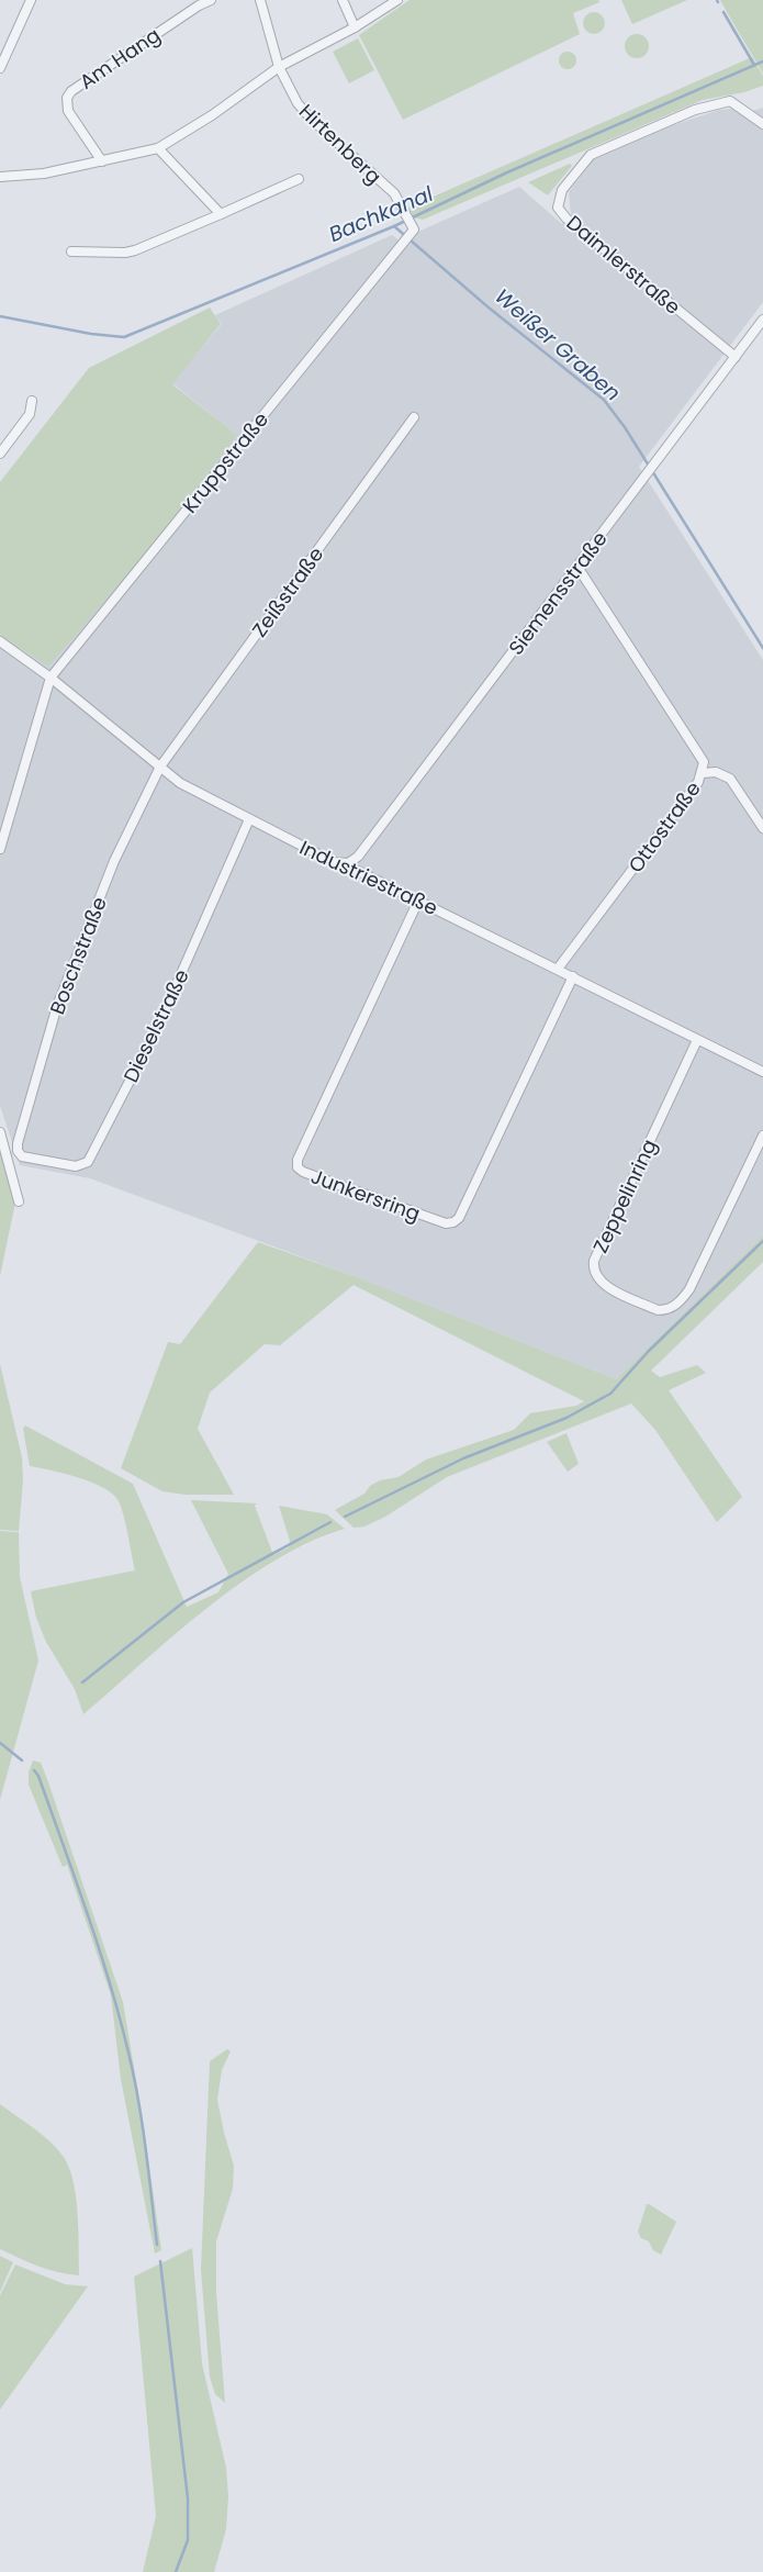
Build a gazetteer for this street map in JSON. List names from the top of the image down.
{
  "streets": {
    "street": [
      "Am Hang",
      "Hirtenberg",
      "Daimlerstraße",
      "Kruppstraße",
      "Zeißstraße",
      "Siemensstraße",
      "Ottostraße",
      "Industriestraße",
      "Boschstraße",
      "Dieselstraße",
      "Junkersring",
      "Zeppelinring"
    ]
  },
  "crossings": [
    ["Hirtenberg", "Kruppstraße"],
    ["Daimlerstraße", "Siemensstraße"],
    ["Kruppstraße", "Industriestraße"],
    ["Zeißstraße", "Industriestraße"],
    ["Zeißstraße", "Boschstraße"],
    ["Siemensstraße", "Ottostraße"],
    ["Siemensstraße", "Industriestraße"],
    ["Ottostraße", "Industriestraße"],
    ["Industriestraße", "Boschstraße"],
    ["Industriestraße", "Dieselstraße"],
    ["Industriestraße", "Junkersring"],
    ["Industriestraße", "Zeppelinring"],
    ["Boschstraße", "Dieselstraße"]
  ],
  "water": ["Bachkanal", "Weißer Graben"]
}
